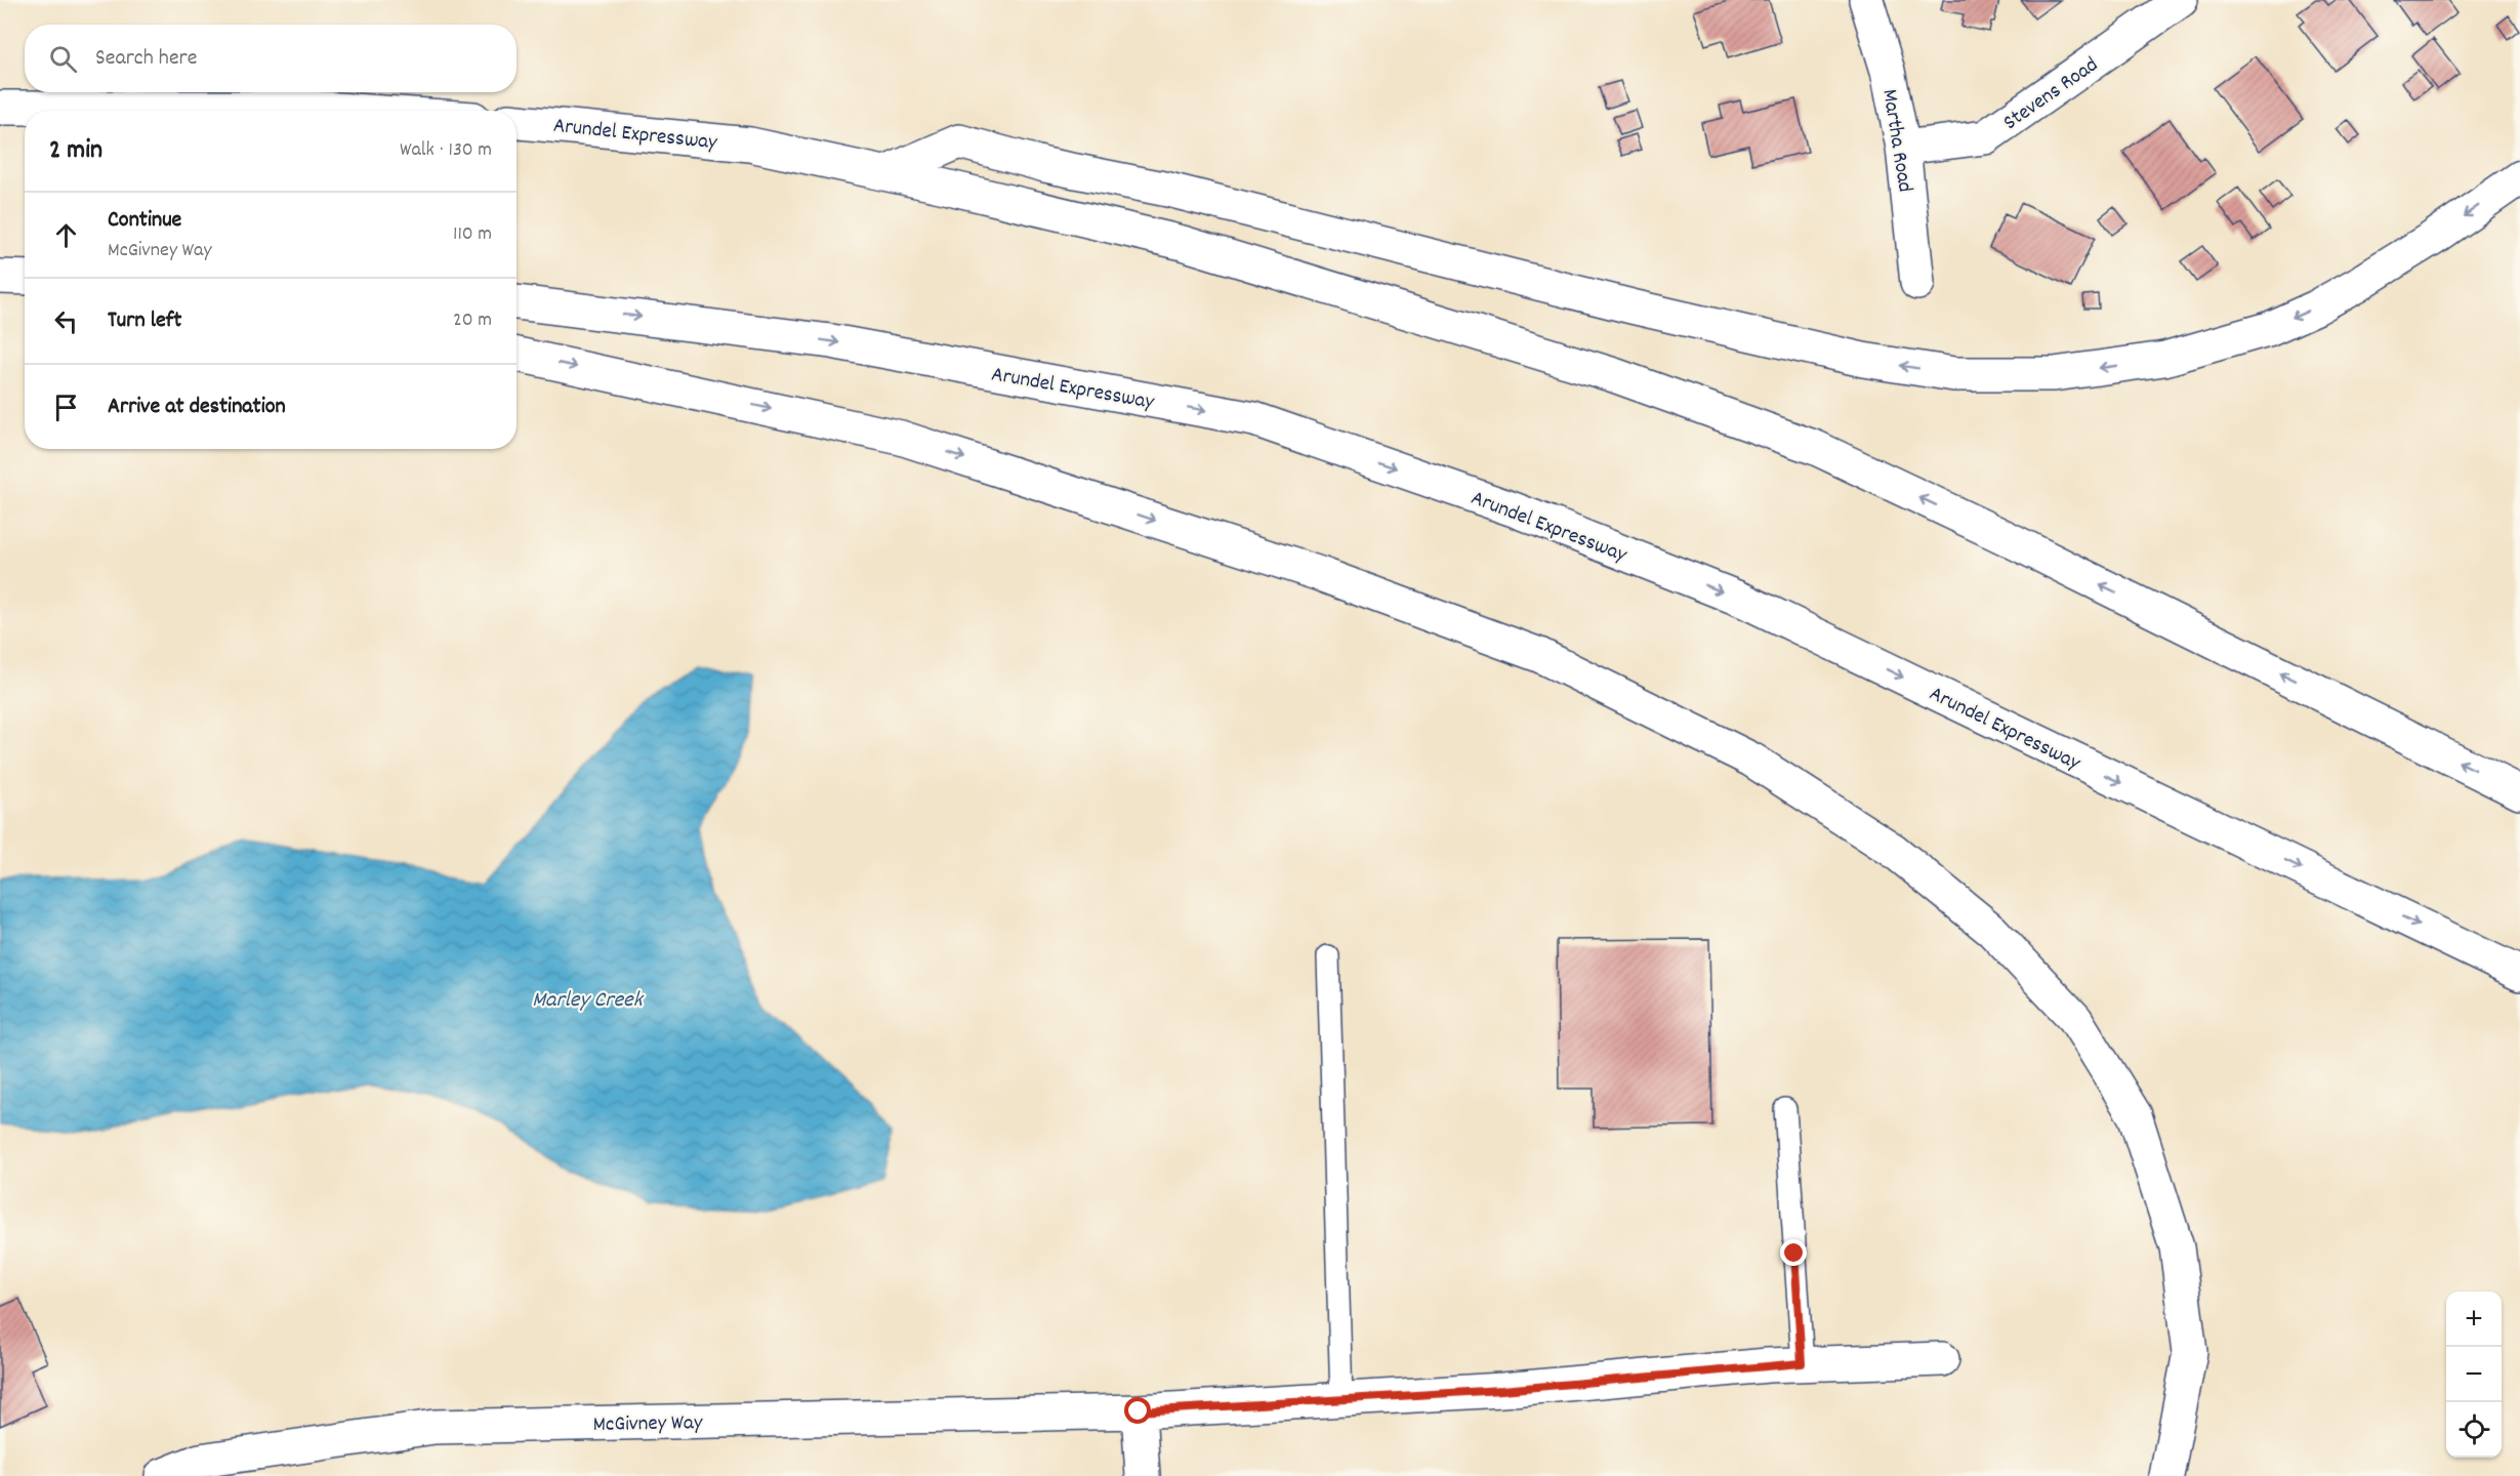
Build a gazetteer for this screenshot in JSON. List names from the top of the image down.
{
  "streets": {
    "main road": [
      "Stevens Road",
      "Arundel Expressway",
      "Martha Road",
      "McGivney Way"
    ]
  },
  "crossings": [
    ["Stevens Road", "Martha Road"]
  ],
  "water": ["Marley Creek"],
  "page": {
    "search": "Search here",
    "heading": ["2 min", "Walk · 130 m"],
    "list": [
      ["Continue", "McGivney Way", "110 m"],
      ["Turn left", "20 m"],
      "Arrive at destination"
    ],
    "map_buttons": ["+", "−"]
  }
}
